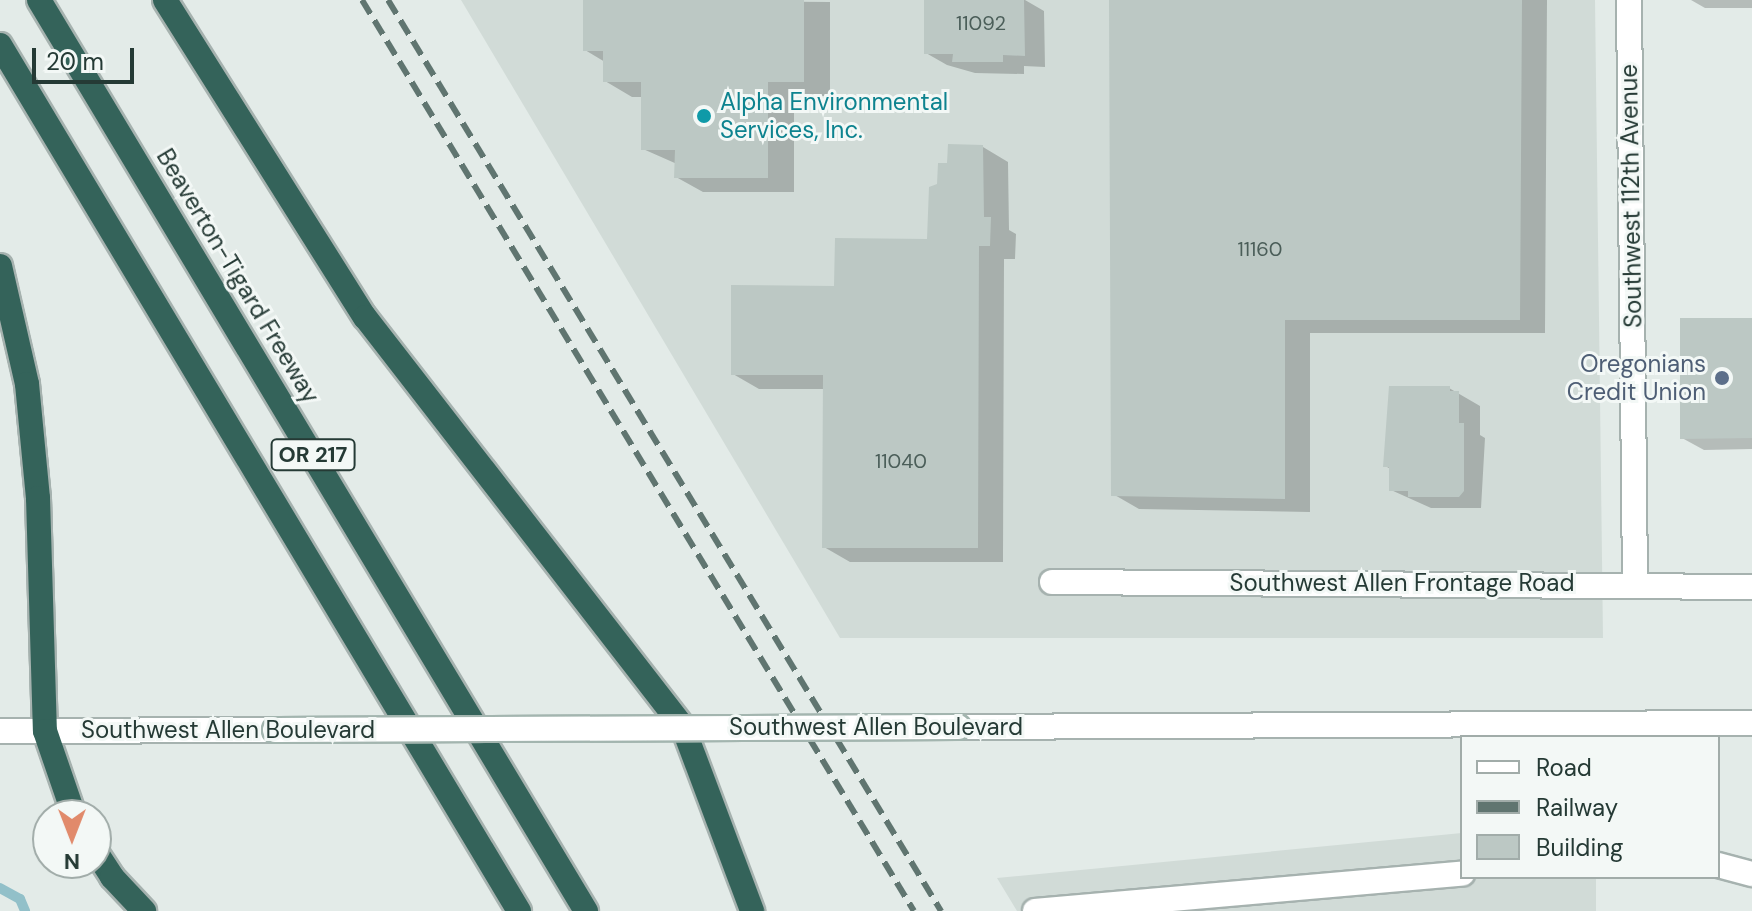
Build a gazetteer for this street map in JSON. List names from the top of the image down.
{
  "streets": {
    "highway": ["Beaverton-Tigard Freeway", "OR 217"],
    "main road": ["Southwest 112th Avenue", "Southwest Allen Frontage Road", "Southwest Allen Boulevard"]
  },
  "crossings": [
    ["Southwest 112th Avenue", "Southwest Allen Frontage Road"]
  ],
  "places": ["Alpha Environmental Services, Inc.", "Oregonians Credit Union"],
  "house_numbers": ["11092", "11160", "11040"],
  "legend": ["Road", "Railway", "Building"],
  "scale_bar": "20 m",
  "north": "bottom"
}
